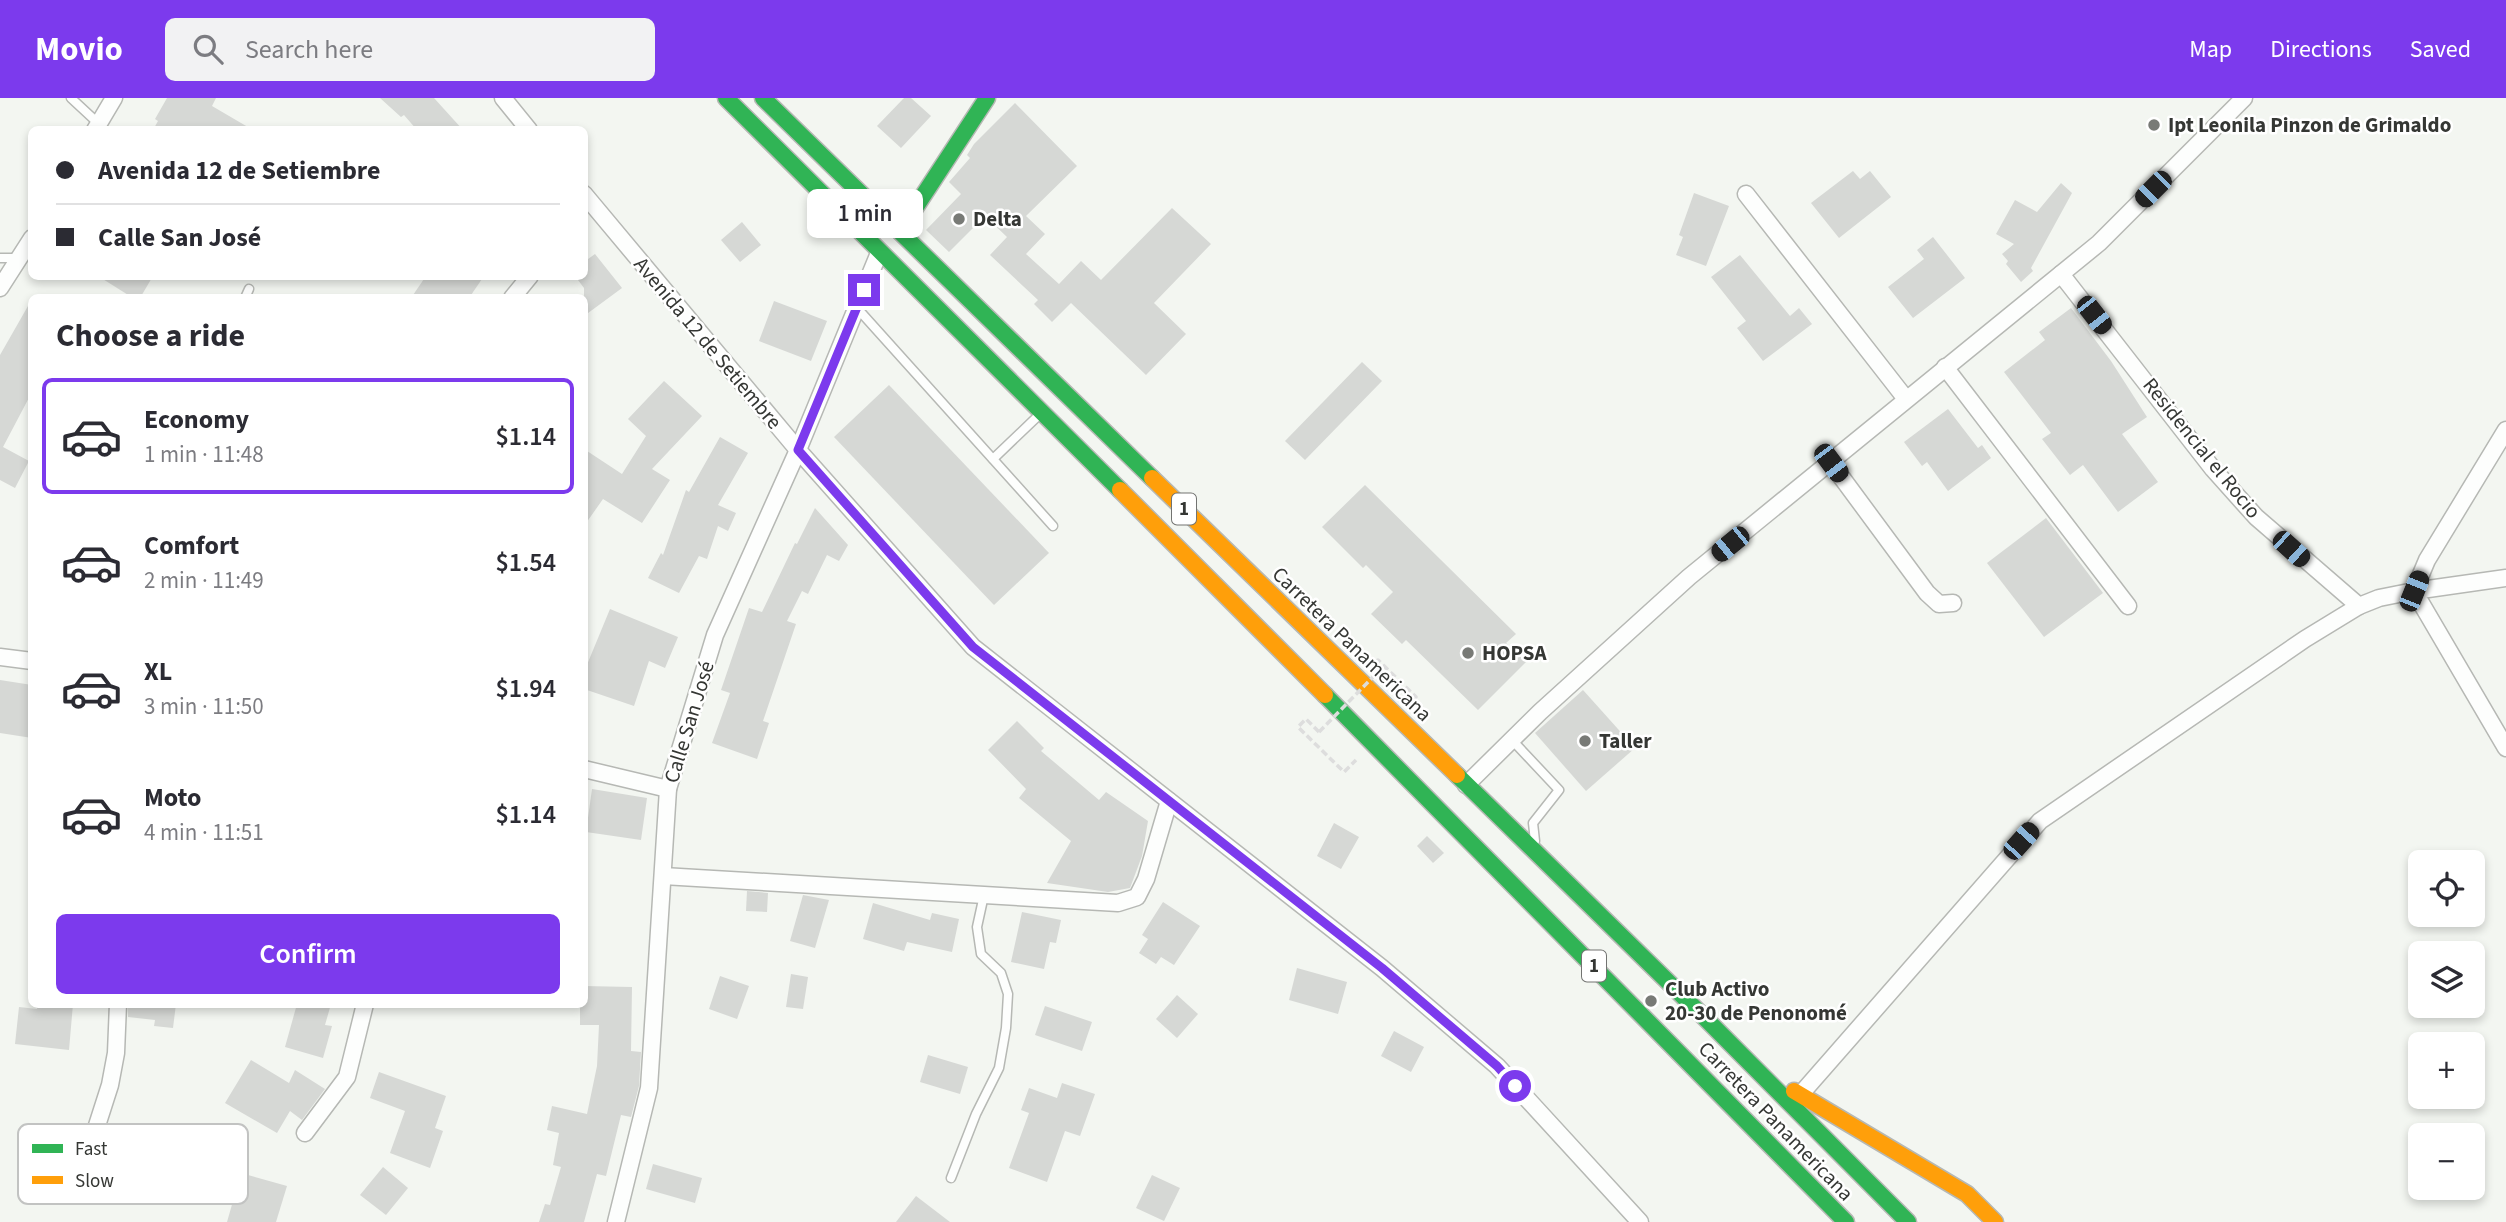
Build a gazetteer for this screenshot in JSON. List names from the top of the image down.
{
  "streets": {
    "main road": ["1", "Carretera Panamericana"],
    "street": ["Avenida 12 de Setiembre", "Residencial el Rocio", "Calle San José"]
  },
  "crossings": [
    ["Avenida 12 de Setiembre", "Calle San José"],
    ["Carretera Panamericana", "Calle San José"]
  ],
  "places": [
    "Ipt Leonila Pinzon de Grimaldo",
    "Delta",
    "HOPSA",
    "Taller",
    "Club Activo 20-30 de Penonomé"
  ],
  "legend": ["Fast", "Slow"],
  "page": {
    "header": "Movio",
    "search": "Search here",
    "nav": ["Map", "Directions", "Saved"],
    "banner": ["Avenida 12 de Setiembre", "Calle San José"],
    "bubble": "1 min",
    "heading": "Choose a ride",
    "list": [
      {
        "name": "Economy",
        "note": "1 min · 11:48",
        "value": "$1.14"
      },
      {
        "name": "Comfort",
        "note": "2 min · 11:49",
        "value": "$1.54"
      },
      {
        "name": "XL",
        "note": "3 min · 11:50",
        "value": "$1.94"
      },
      {
        "name": "Moto",
        "note": "4 min · 11:51",
        "value": "$1.14"
      }
    ],
    "map_buttons": ["+", "−"],
    "buttons": "Confirm"
  }
}
